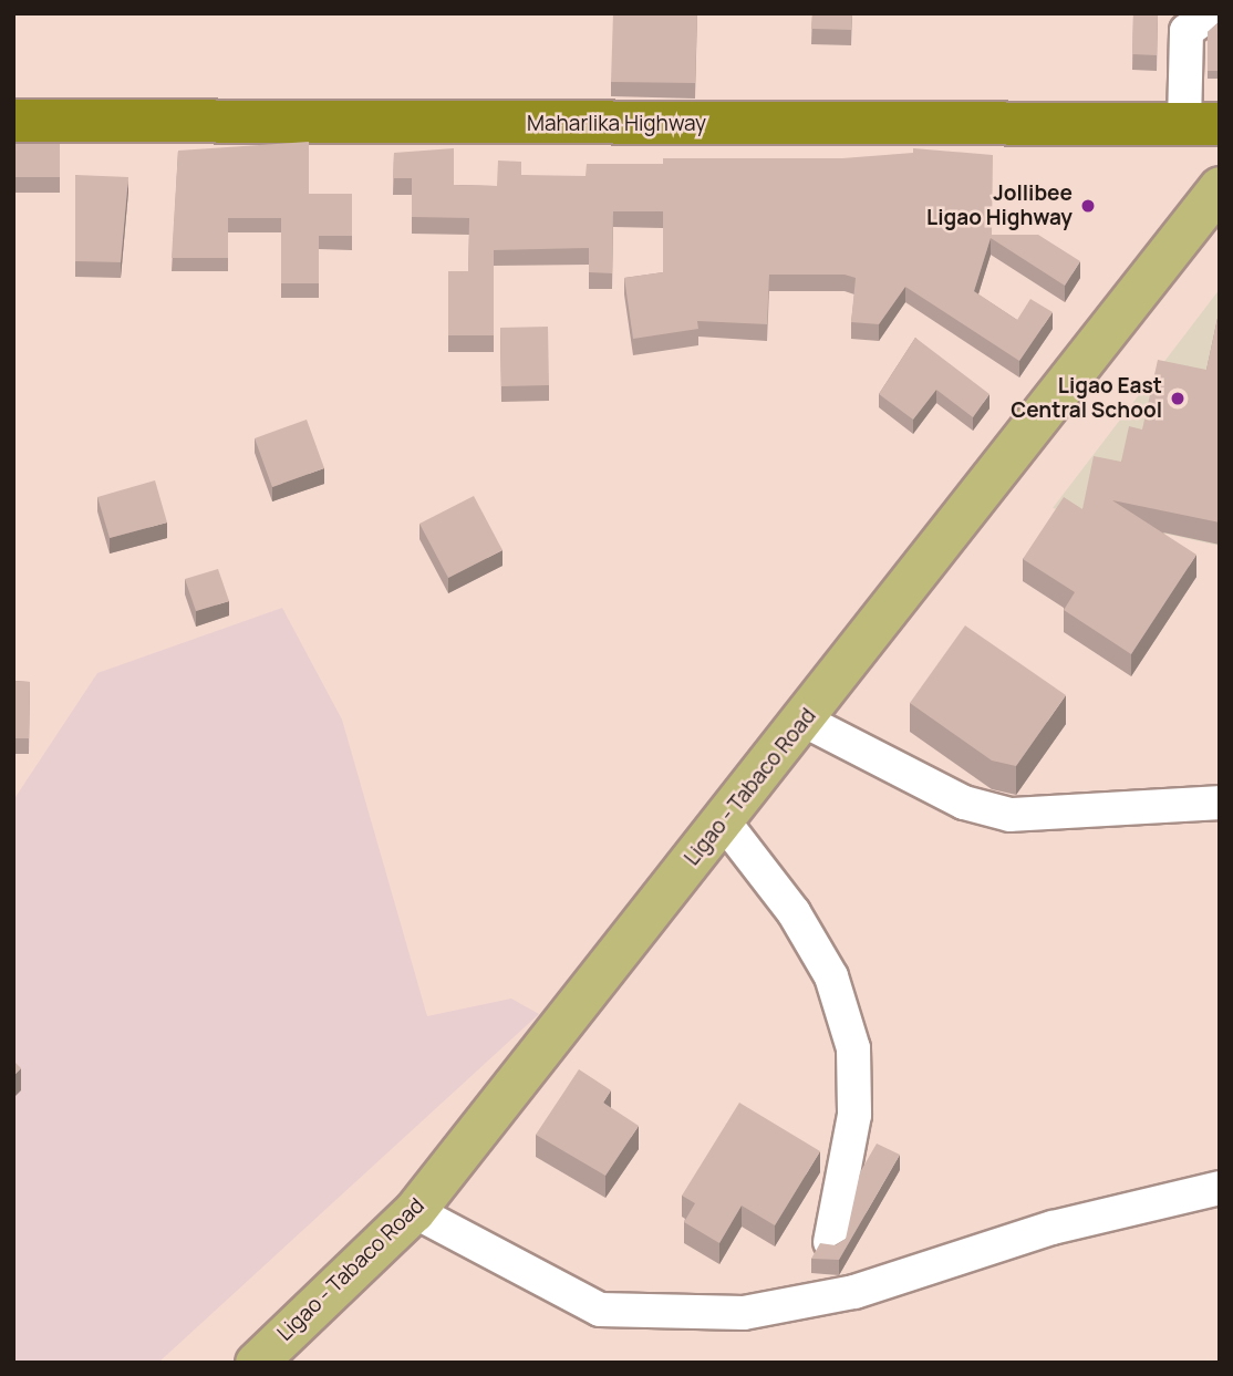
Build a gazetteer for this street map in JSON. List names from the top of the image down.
{
  "streets": {
    "highway": ["Maharlika Highway"],
    "main road": ["Ligao - Tabaco Road"]
  },
  "places": ["Jollibee Ligao Highway", "Ligao East Central School"]
}
